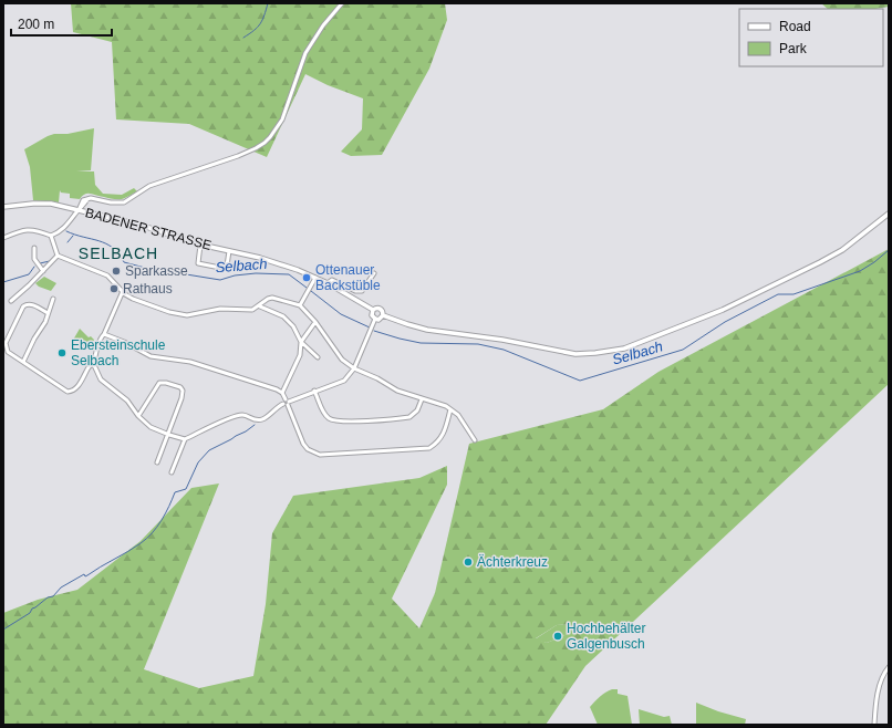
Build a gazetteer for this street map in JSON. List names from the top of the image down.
{
  "streets": {
    "main road": ["BADENER STRASSE"]
  },
  "districts": ["SELBACH"],
  "water": ["Selbach"],
  "places": [
    "Sparkasse",
    "Ottenauer Backstüble",
    "Rathaus",
    "Ebersteinschule Selbach",
    "Ächterkreuz",
    "Hochbehälter Galgenbusch"
  ],
  "legend": ["Road", "Park"],
  "scale_bar": "200 m"
}
